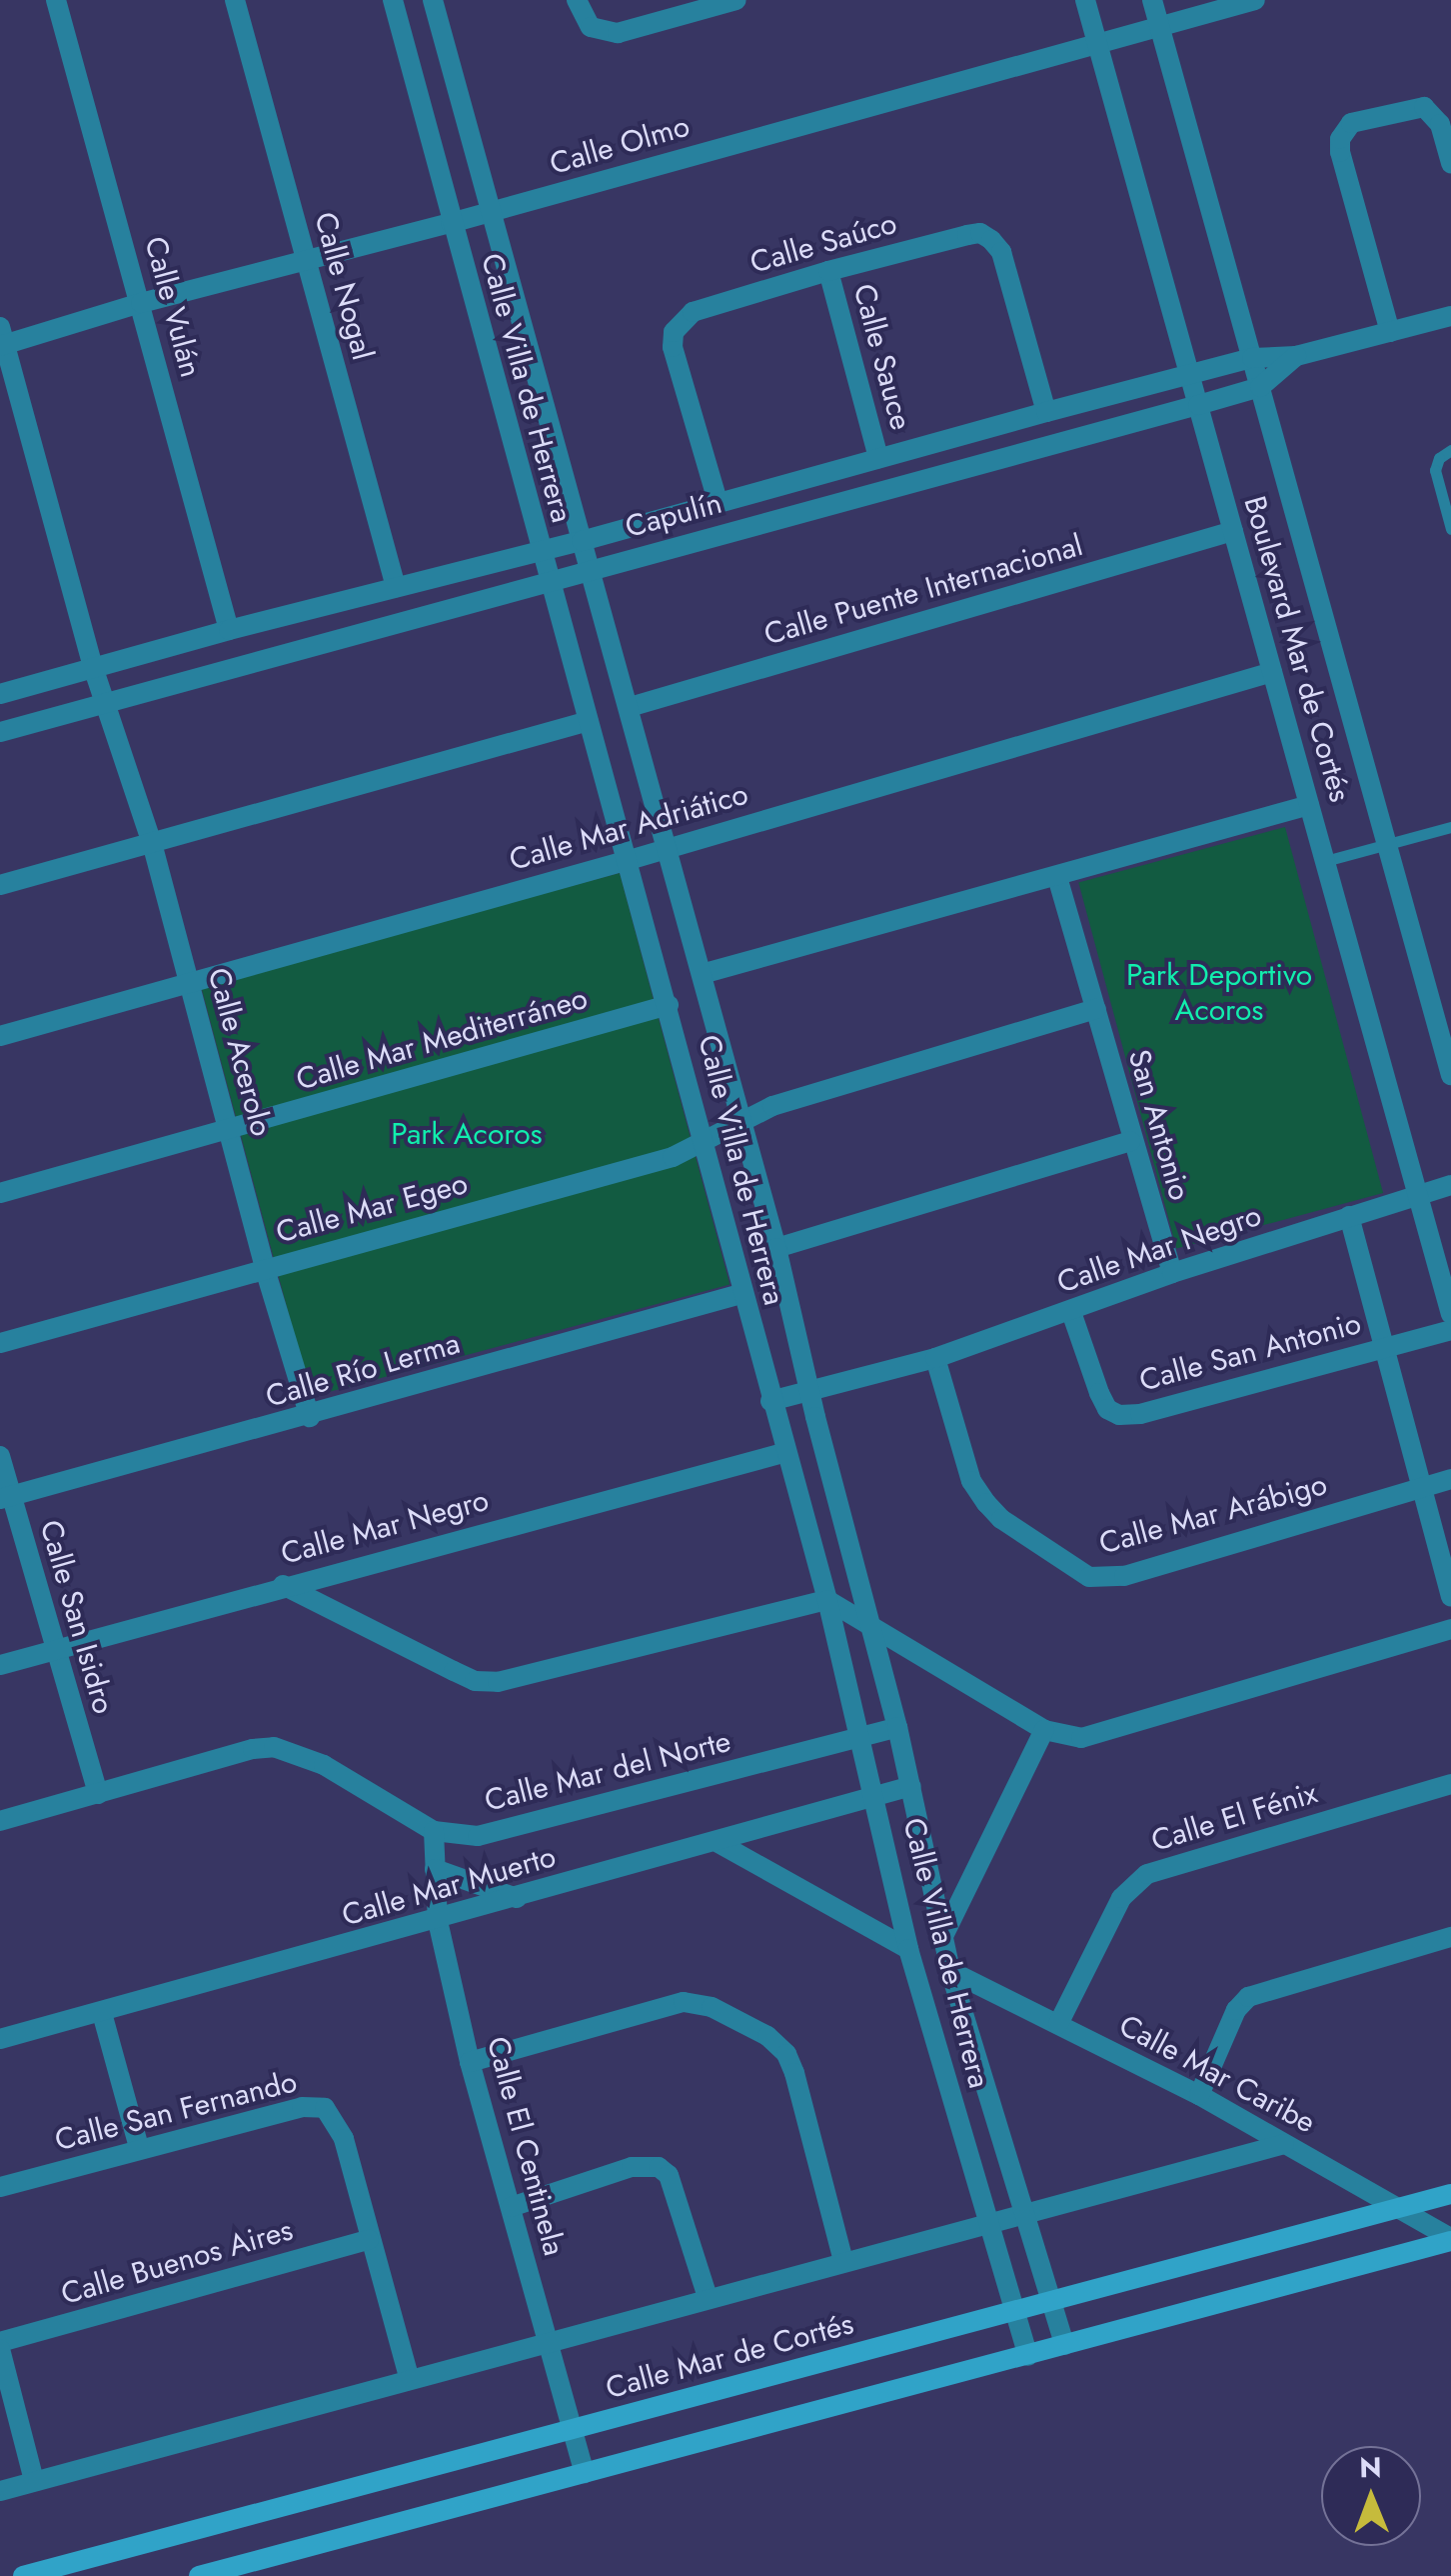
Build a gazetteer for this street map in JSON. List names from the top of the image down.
{
  "streets": {
    "main road": ["Calle Mar de Cortés"],
    "street": [
      "Calle Olmo",
      "Calle Saúco",
      "Calle Nogal",
      "Calle Vulán",
      "Calle Sauce",
      "Calle Villa de Herrera",
      "Capulín",
      "Calle Puente Internacional",
      "Boulevard Mar de Cortés",
      "Calle Mar Adriático",
      "Calle Mar Mediterráneo",
      "Calle Acerolo",
      "San Antonio",
      "Calle Mar Egeo",
      "Calle Mar Negro",
      "Calle San Antonio",
      "Calle Río Lerma",
      "Calle Mar Arábigo",
      "Calle San Isidro",
      "Calle Mar del Norte",
      "Calle El Fénix",
      "Calle Mar Muerto",
      "Calle Mar Caribe",
      "Calle San Fernando",
      "Calle El Centinela",
      "Calle Buenos Aires"
    ]
  },
  "crossings": [
    ["Calle Olmo", "Calle Nogal"],
    ["Calle Olmo", "Calle Vulán"],
    ["Calle Olmo", "Calle Villa de Herrera"],
    ["Calle Olmo", "Boulevard Mar de Cortés"],
    ["Calle Saúco", "Calle Sauce"],
    ["Calle Saúco", "Capulín"],
    ["Calle Nogal", "Capulín"],
    ["Calle Vulán", "Capulín"],
    ["Calle Sauce", "Capulín"],
    ["Calle Villa de Herrera", "Capulín"],
    ["Calle Villa de Herrera", "Calle Puente Internacional"],
    ["Calle Villa de Herrera", "Calle Mar Adriático"],
    ["Calle Villa de Herrera", "Calle Mar Mediterráneo"],
    ["Calle Villa de Herrera", "Calle Mar Egeo"],
    ["Calle Villa de Herrera", "Calle Mar Negro"],
    ["Calle Villa de Herrera", "Calle Río Lerma"],
    ["Calle Villa de Herrera", "Calle Mar del Norte"],
    ["Calle Villa de Herrera", "Calle Mar Muerto"],
    ["Calle Villa de Herrera", "Calle Mar Caribe"],
    ["Calle Villa de Herrera", "Calle Mar de Cortés"],
    ["Capulín", "Boulevard Mar de Cortés"],
    ["Capulín", "Calle Acerolo"],
    ["Calle Puente Internacional", "Boulevard Mar de Cortés"],
    ["Boulevard Mar de Cortés", "Calle Mar Adriático"],
    ["Boulevard Mar de Cortés", "Calle Mar Negro"],
    ["Calle Mar Adriático", "Calle Acerolo"],
    ["Calle Mar Mediterráneo", "Calle Acerolo"],
    ["Calle Acerolo", "Calle Mar Egeo"],
    ["Calle Acerolo", "Calle Río Lerma"],
    ["San Antonio", "Calle Mar Egeo"],
    ["San Antonio", "Calle Mar Negro"],
    ["Calle Mar Negro", "Calle San Antonio"],
    ["Calle Mar Negro", "Calle Mar Arábigo"],
    ["Calle Mar Negro", "Calle San Isidro"],
    ["Calle Río Lerma", "Calle San Isidro"],
    ["Calle San Isidro", "Calle Mar del Norte"],
    ["Calle Mar del Norte", "Calle El Centinela"],
    ["Calle El Fénix", "Calle Mar Caribe"],
    ["Calle Mar Muerto", "Calle El Centinela"],
    ["Calle Mar Caribe", "Calle Mar de Cortés"],
    ["Calle San Fernando", "Calle Buenos Aires"],
    ["Calle El Centinela", "Calle Mar de Cortés"]
  ],
  "parks": ["Park Deportivo Acoros", "Park Acoros"],
  "north": "top"
}
